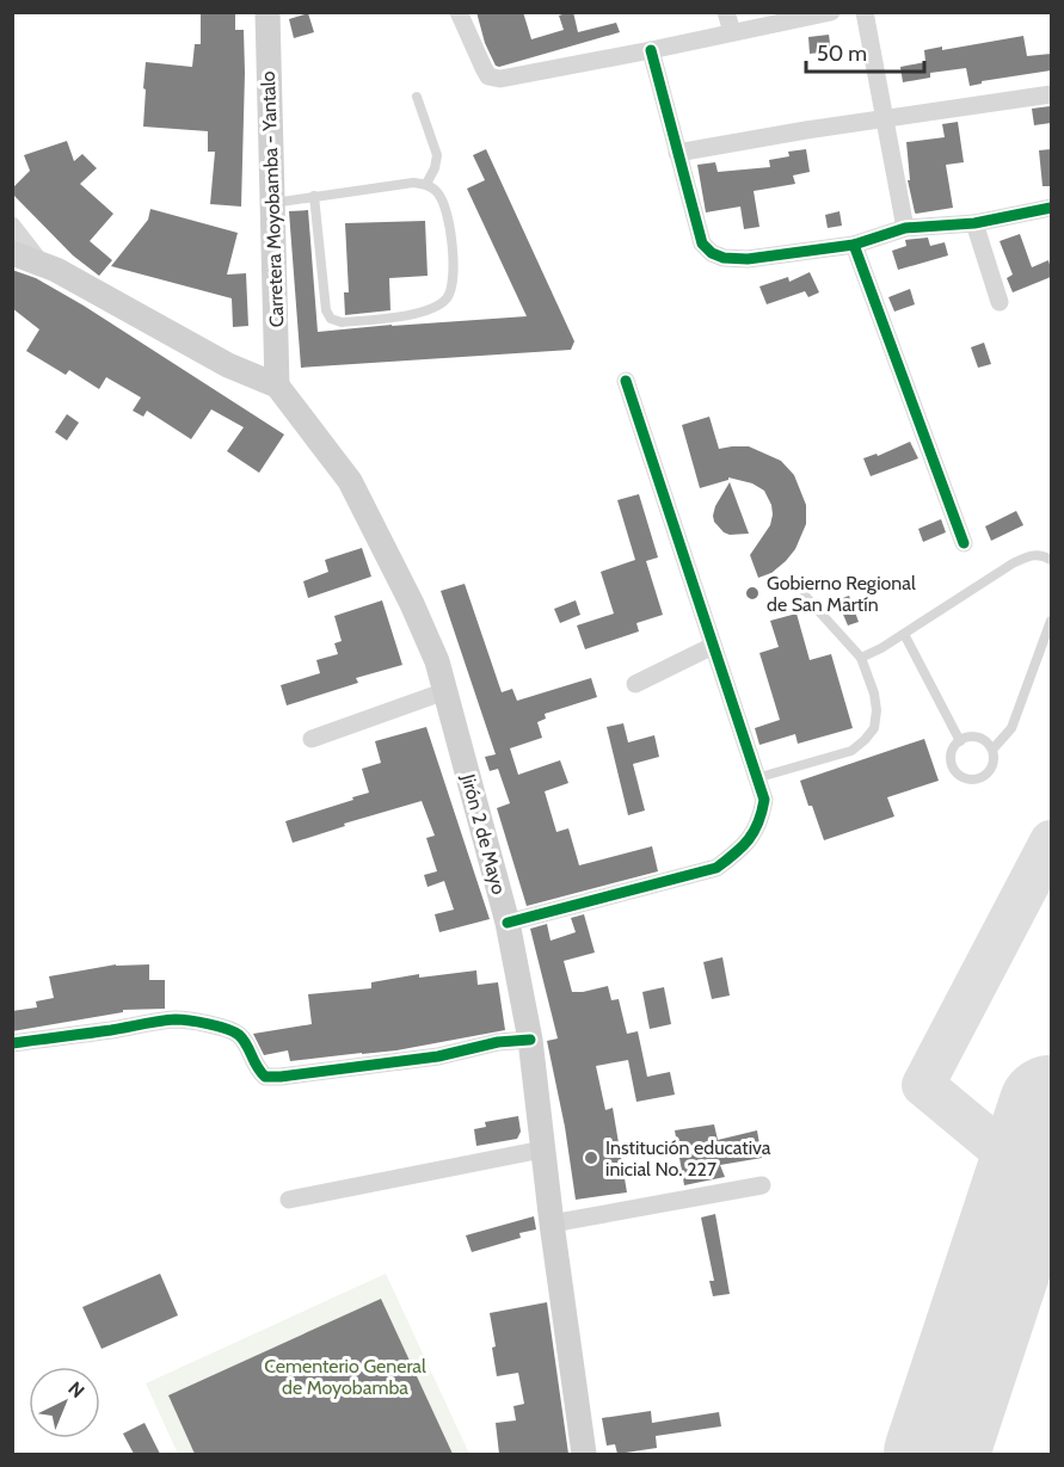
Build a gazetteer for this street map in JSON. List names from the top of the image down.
{
  "streets": {
    "main road": ["Carretera Moyobamba - Yantalo", "Jirón 2 de Mayo"]
  },
  "crossings": [
    ["Carretera Moyobamba - Yantalo", "Jirón 2 de Mayo"]
  ],
  "parks": ["Cementerio General de Moyobamba"],
  "places": ["Gobierno Regional de San Martín", "Institución educativa inicial No. 227"],
  "scale_bar": "50 m",
  "north": "top right"
}
